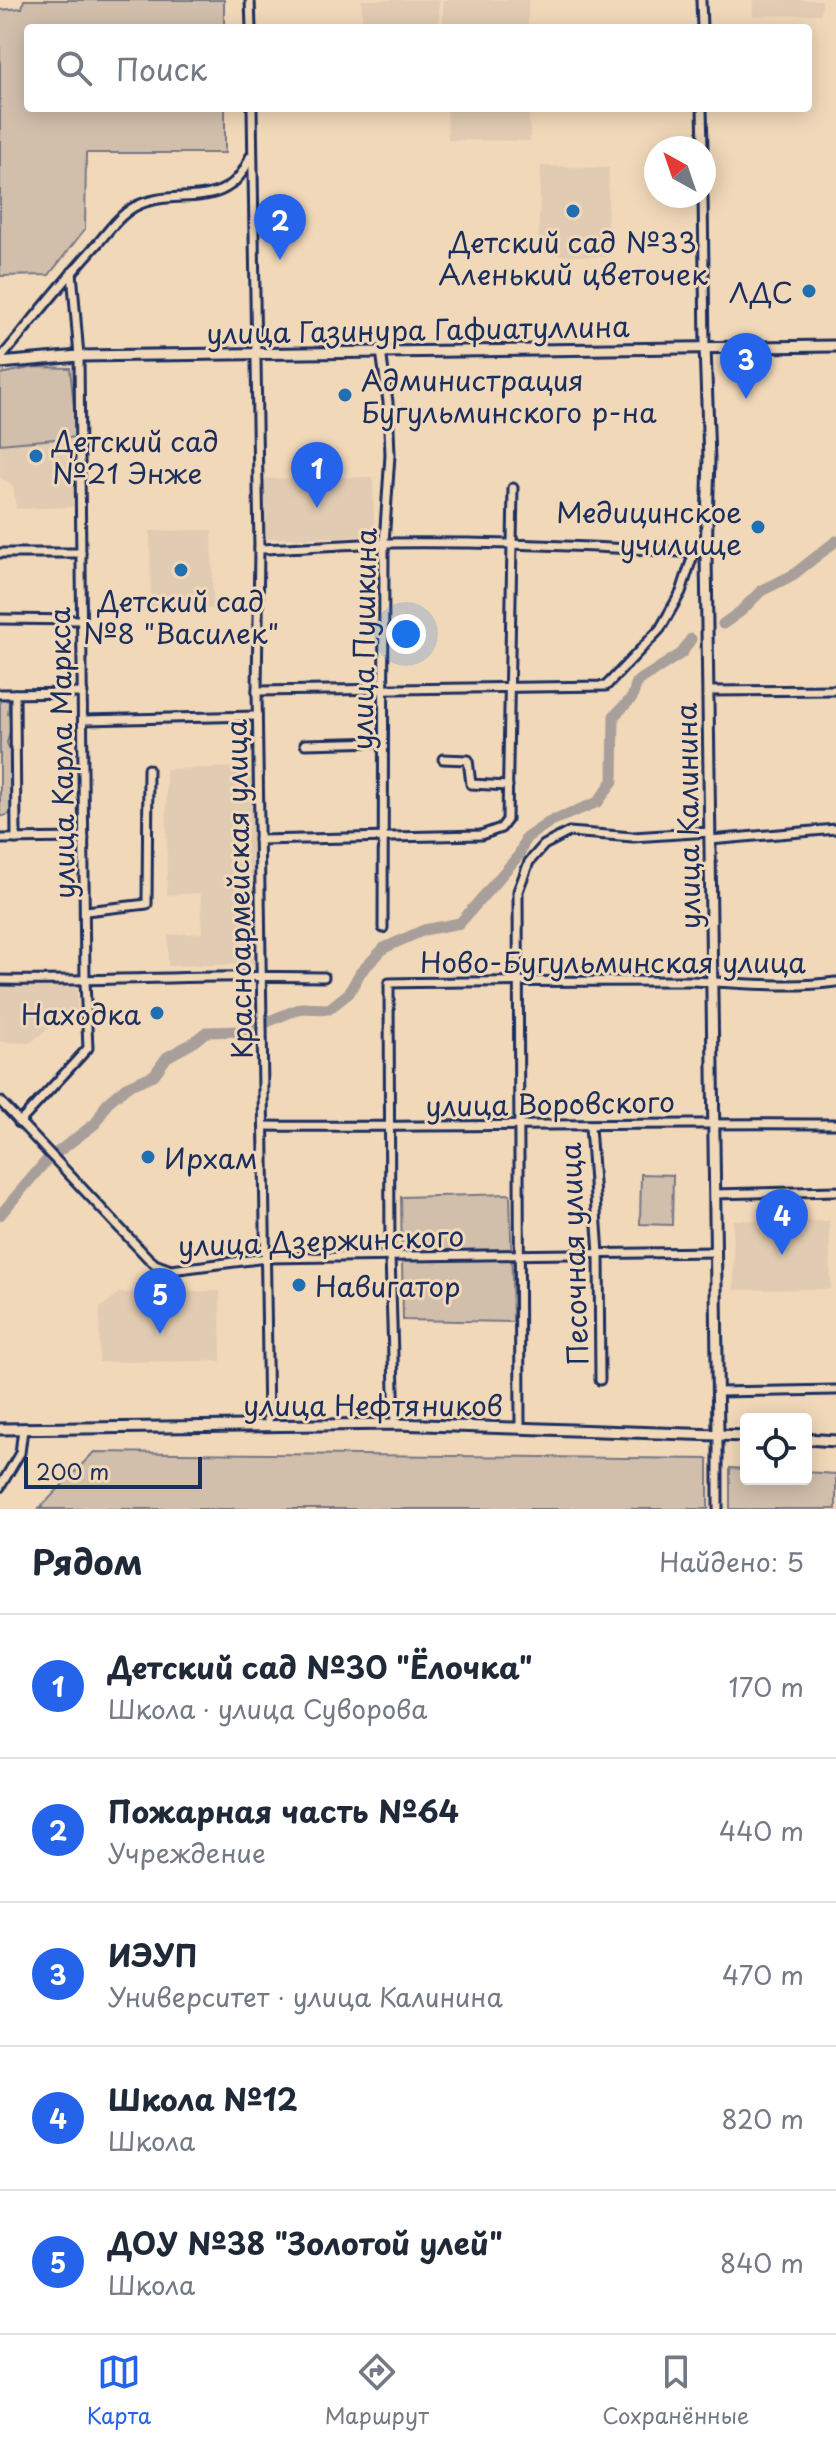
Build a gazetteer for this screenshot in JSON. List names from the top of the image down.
{
  "streets": {
    "main road": ["улица Газинура Гафиатуллина", "улица Калинина", "улица Нефтяников"],
    "street": [
      "улица Пушкина",
      "улица Карла Маркса",
      "Красноармейская улица",
      "Ново-Бугульминская улица",
      "улица Воровского",
      "улица Дзержинского",
      "Песочная улица"
    ]
  },
  "crossings": [
    ["улица Газинура Гафиатуллина", "улица Пушкина"],
    ["улица Газинура Гафиатуллина", "улица Карла Маркса"],
    ["улица Газинура Гафиатуллина", "улица Калинина"],
    ["улица Газинура Гафиатуллина", "Красноармейская улица"],
    ["улица Карла Маркса", "улица Дзержинского"],
    ["улица Калинина", "Ново-Бугульминская улица"],
    ["улица Калинина", "улица Воровского"],
    ["улица Калинина", "улица Дзержинского"],
    ["улица Калинина", "улица Нефтяников"],
    ["Красноармейская улица", "улица Воровского"],
    ["Красноармейская улица", "улица Дзержинского"],
    ["Красноармейская улица", "улица Нефтяников"],
    ["Ново-Бугульминская улица", "улица Воровского"],
    ["улица Воровского", "Песочная улица"],
    ["улица Дзержинского", "Песочная улица"]
  ],
  "places": [
    "Детский сад №33 Аленький цветочек",
    "ЛДС",
    "Администрация Бугульминского р-на",
    "Детский сад №21 Энже",
    "Медицинское училище",
    "Детский сад №8 \"Василек\"",
    "Находка",
    "Ирхам",
    "Навигатор"
  ],
  "scale_bar": "200 m",
  "north": "top left",
  "page": {
    "search": "Поиск",
    "pins": [
      "2",
      "3",
      "1",
      "4",
      "5"
    ],
    "scale": "200 m",
    "heading": ["Рядом", "Найдено: 5"],
    "list": [
      {
        "mark": "1",
        "name": "Детский сад №30 \"Ёлочка\"",
        "note": "Школа · улица Суворова",
        "value": "170 m"
      },
      {
        "mark": "2",
        "name": "Пожарная часть №64",
        "note": "Учреждение",
        "value": "440 m"
      },
      {
        "mark": "3",
        "name": "ИЭУП",
        "note": "Университет · улица Калинина",
        "value": "470 m"
      },
      {
        "mark": "4",
        "name": "Школа №12",
        "note": "Школа",
        "value": "820 m"
      },
      {
        "mark": "5",
        "name": "ДОУ №38 \"Золотой улей\"",
        "note": "Школа",
        "value": "840 m"
      }
    ],
    "nav": ["Карта", "Маршрут", "Сохранённые"]
  }
}
